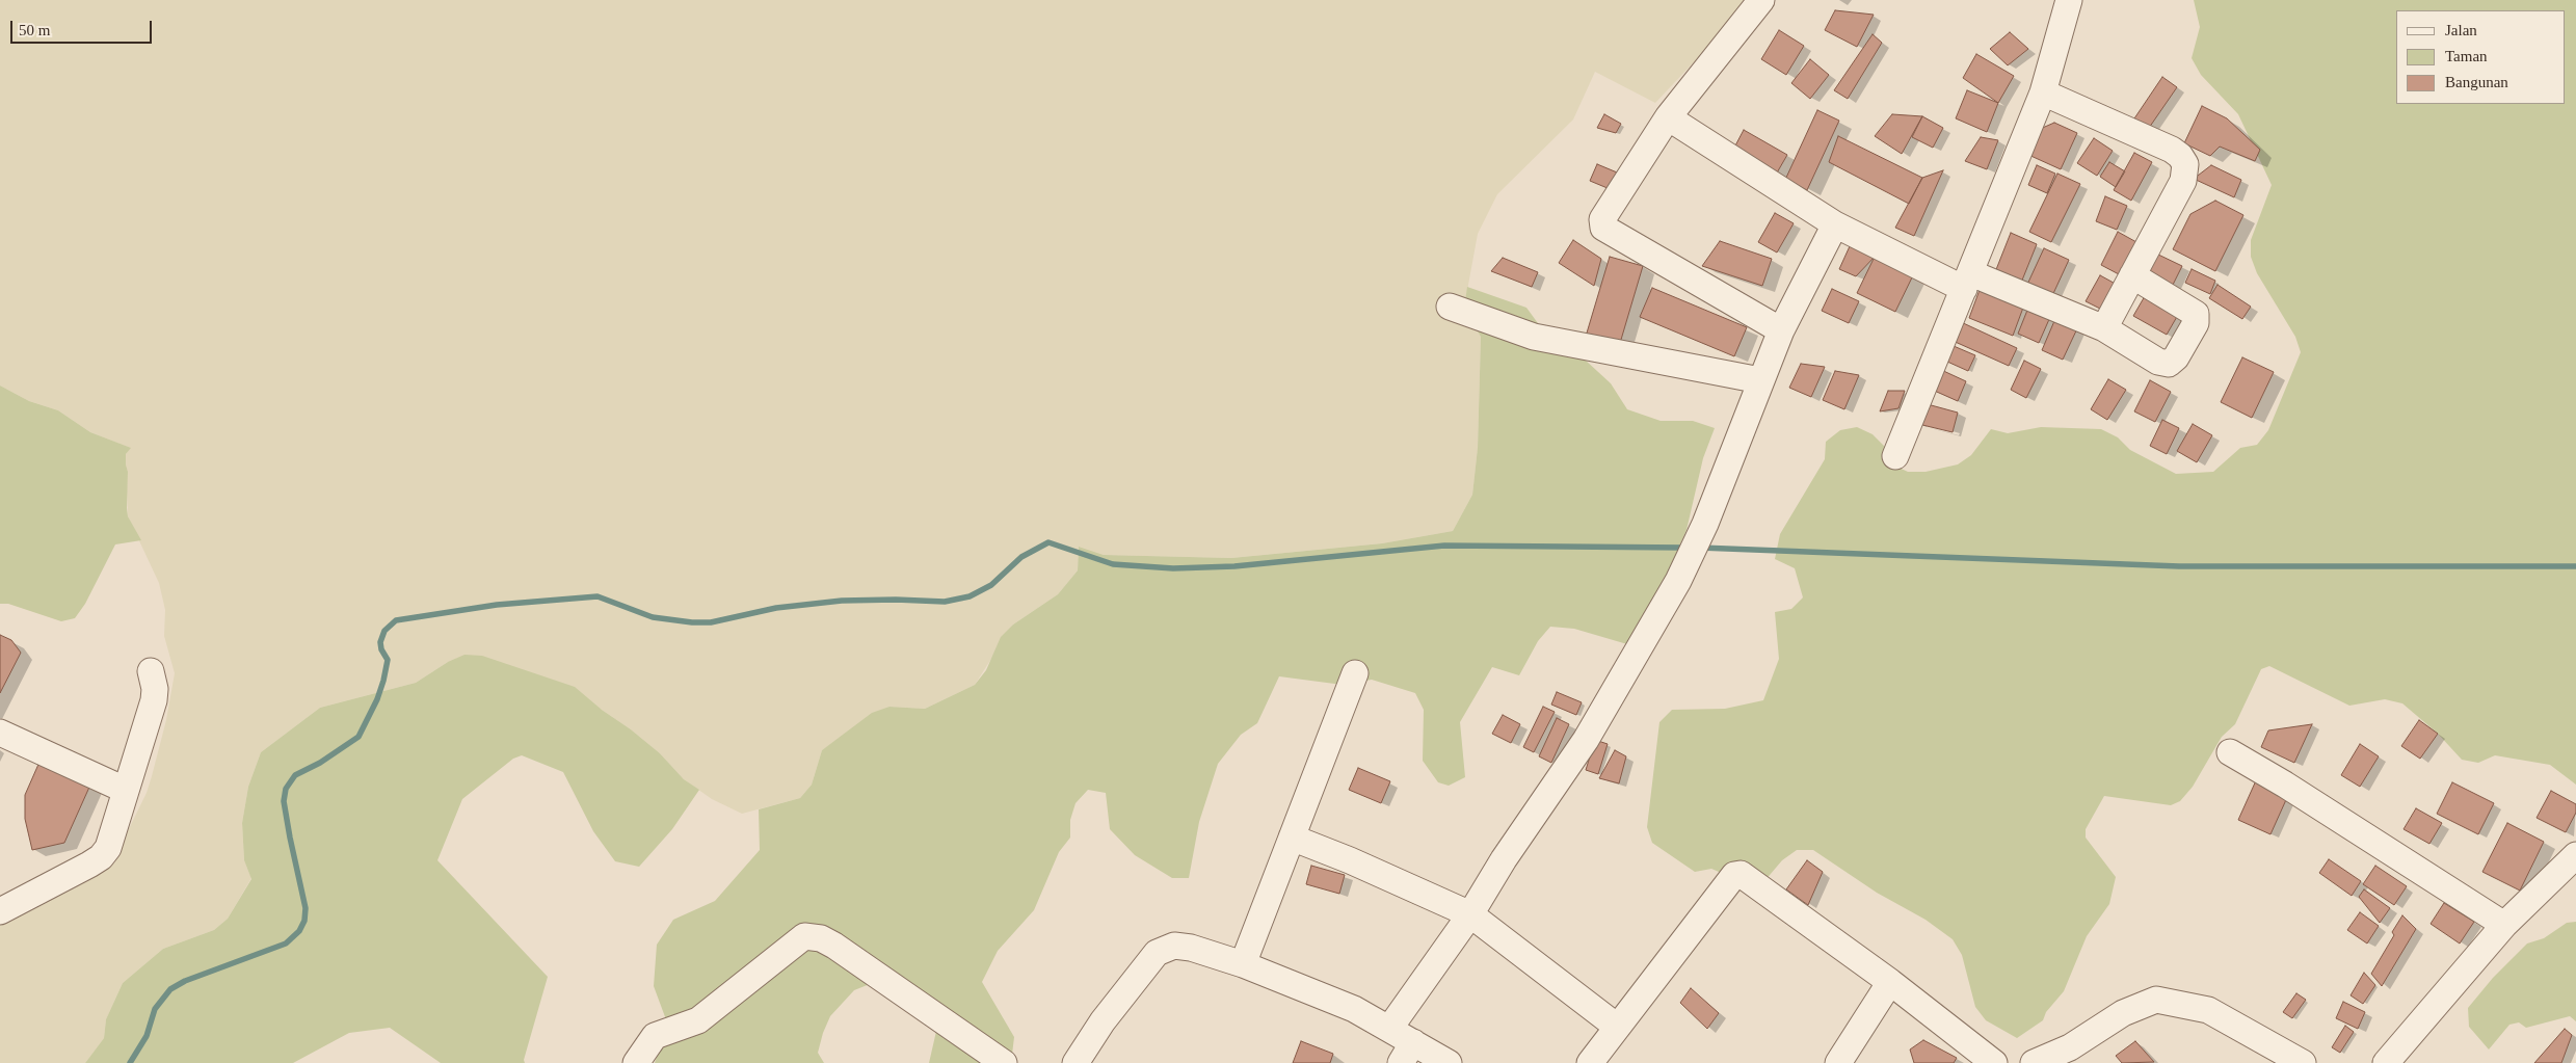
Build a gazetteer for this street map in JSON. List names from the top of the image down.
{
  "legend": ["Jalan", "Taman", "Bangunan"],
  "scale_bar": "50 m"
}
